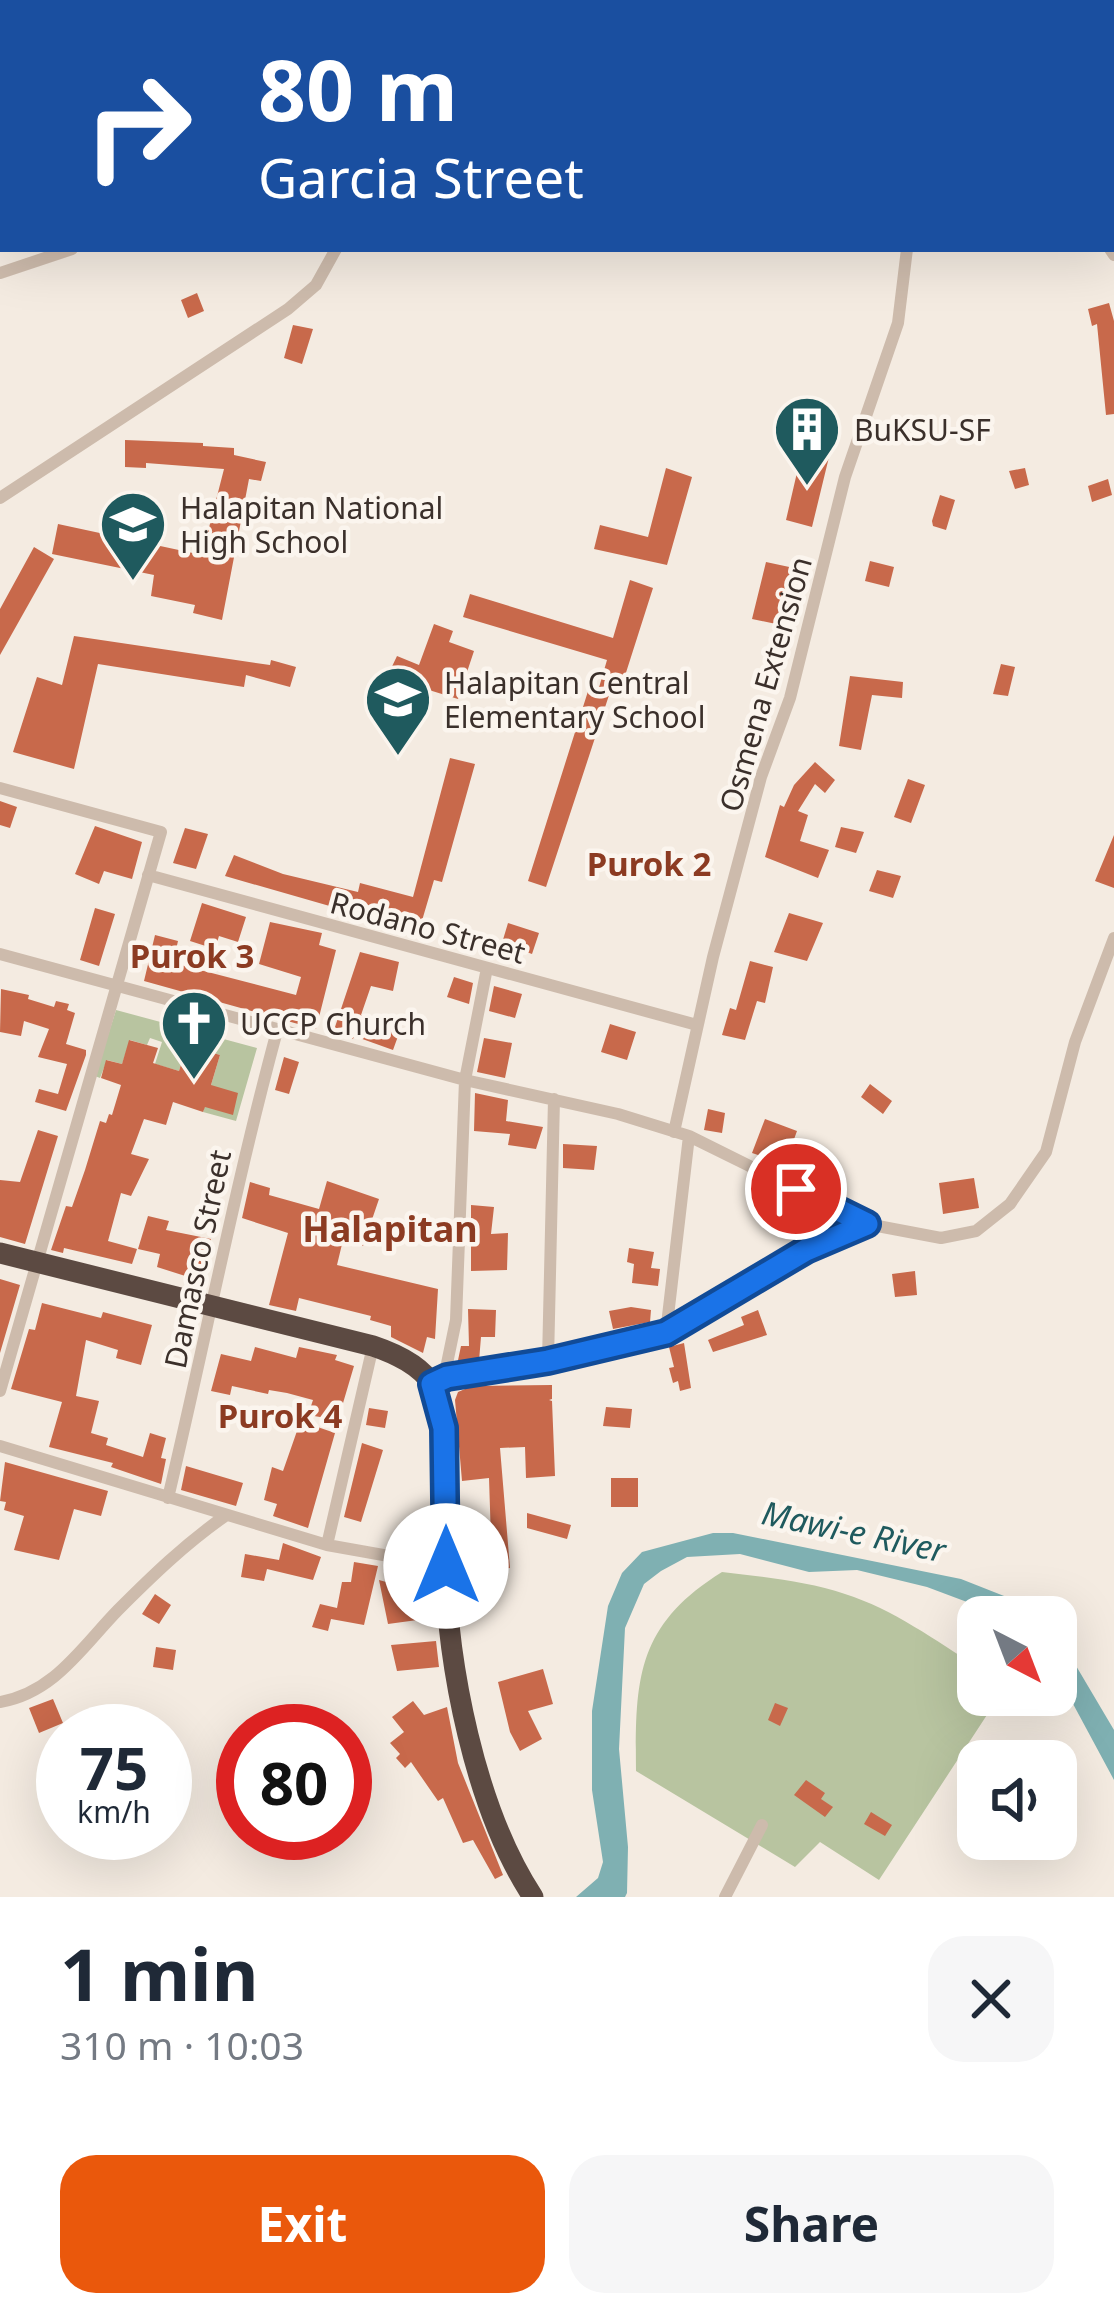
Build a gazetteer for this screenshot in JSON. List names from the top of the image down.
{
  "streets": {
    "street": ["Osmena Extension", "Rodano Street", "Damasco Street"]
  },
  "crossings": [
    ["Osmena Extension", "Rodano Street"]
  ],
  "districts": [
    "Purok 2",
    "Purok 3",
    "Halapitan",
    "Purok 4"
  ],
  "water": ["Mawi-e River"],
  "places": {
    "building": ["BuKSU-SF"],
    "school or university": ["Halapitan National High School", "Halapitan Central Elementary School"],
    "church": ["UCCP Church"]
  },
  "north": "bottom right",
  "page": {
    "turn": ["80 m", "Garcia Street"],
    "speed": "75 km/h",
    "limit": "80",
    "heading": ["1 min", "310 m · 10:03"],
    "buttons": ["Exit", "Share"]
  }
}
